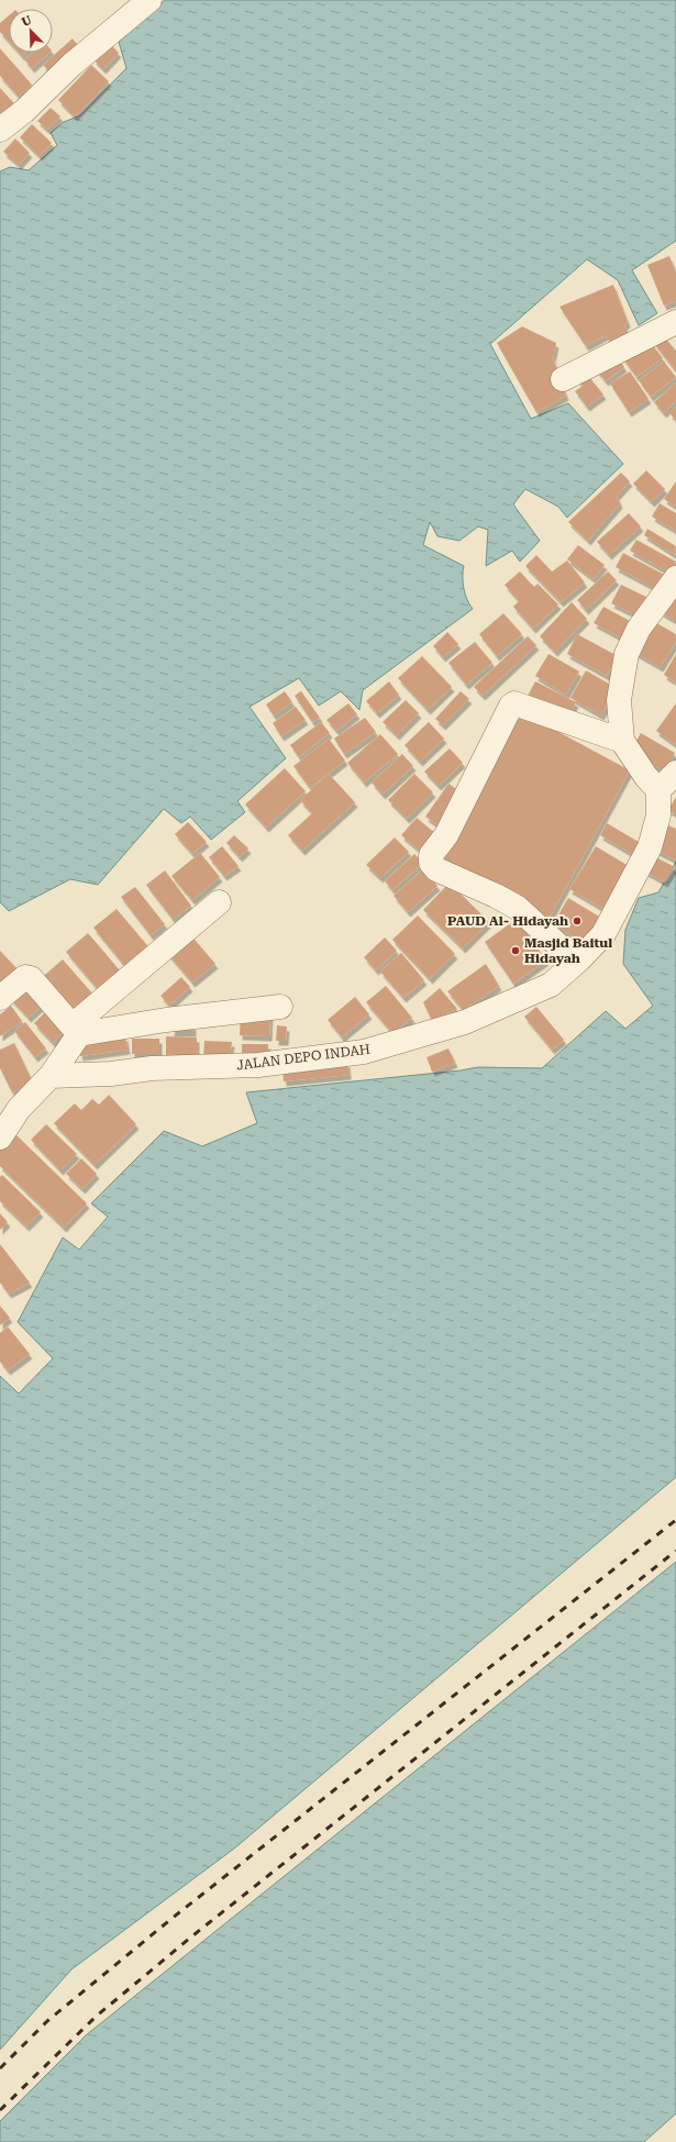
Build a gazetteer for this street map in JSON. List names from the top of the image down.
{
  "streets": {
    "street": ["JALAN DEPO INDAH"]
  },
  "places": ["PAUD Al- Hidayah", "Masjid Baitul Hidayah"],
  "north": "top left"
}
